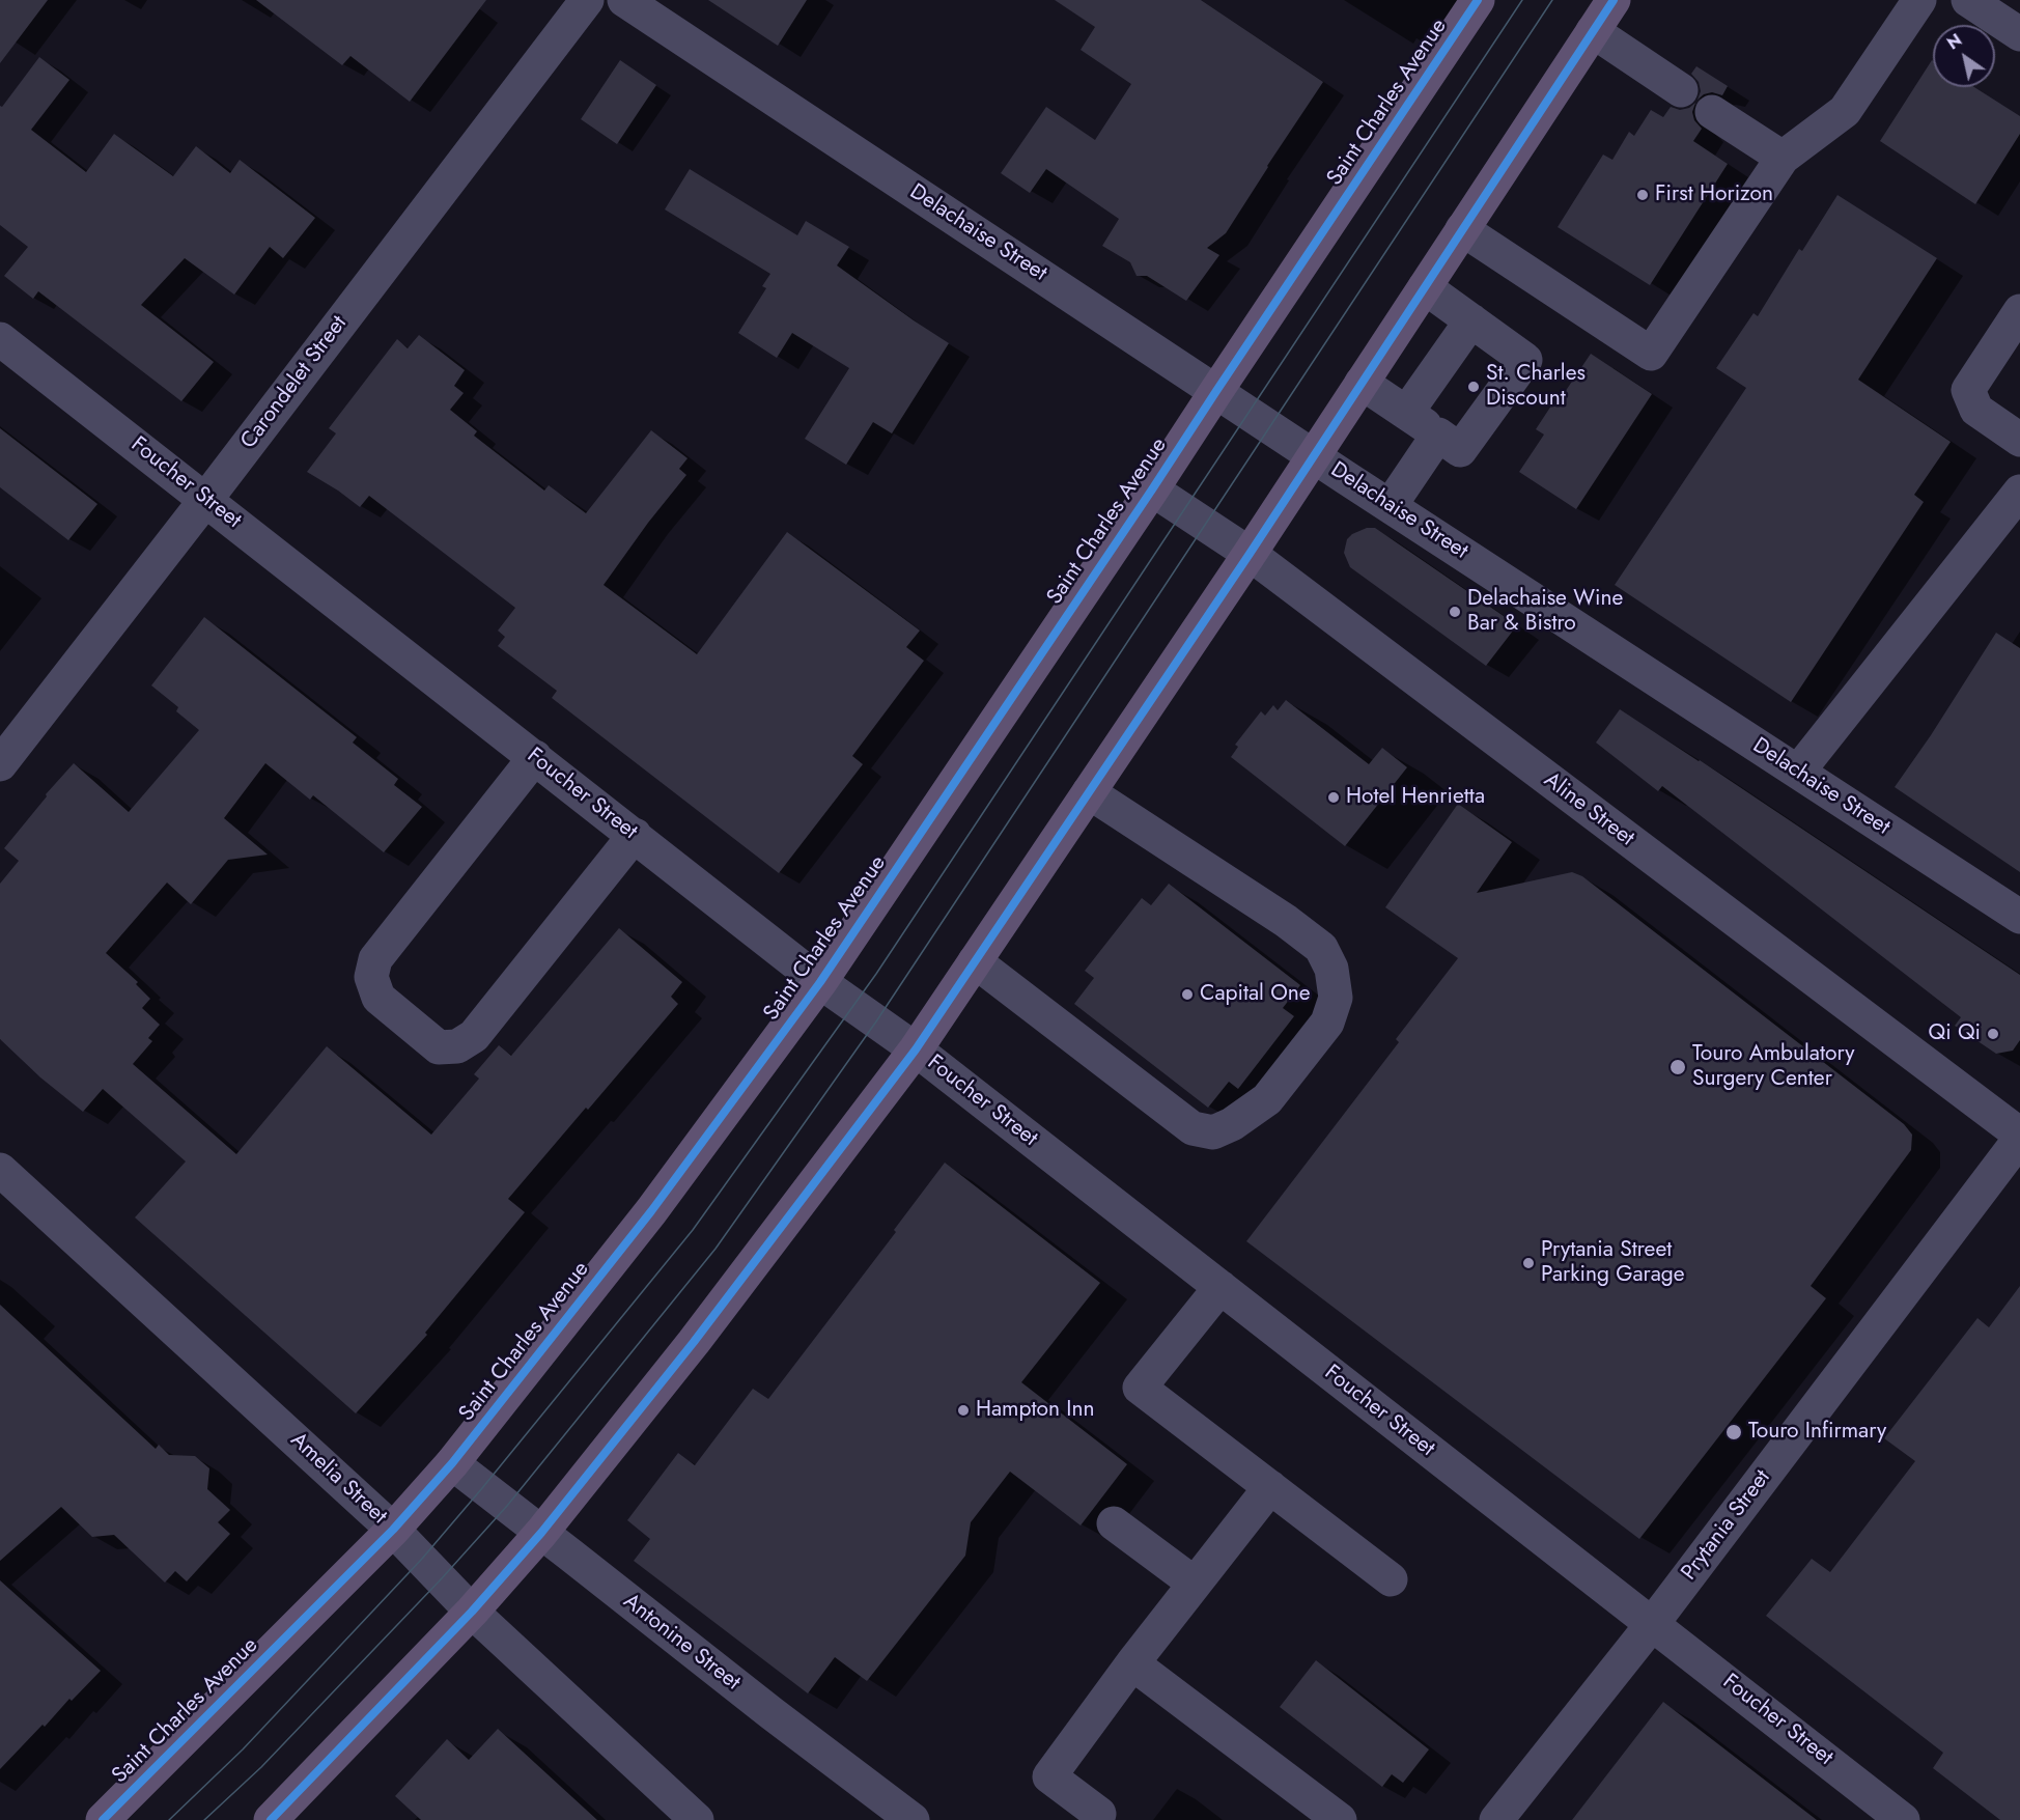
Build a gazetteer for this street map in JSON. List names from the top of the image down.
{
  "streets": {
    "main road": ["Saint Charles Avenue"],
    "street": [
      "Delachaise Street",
      "Carondelet Street",
      "Foucher Street",
      "Aline Street",
      "Amelia Street",
      "Prytania Street",
      "Antonine Street"
    ]
  },
  "crossings": [
    ["Saint Charles Avenue", "Delachaise Street"],
    ["Saint Charles Avenue", "Foucher Street"],
    ["Saint Charles Avenue", "Aline Street"],
    ["Saint Charles Avenue", "Amelia Street"],
    ["Saint Charles Avenue", "Antonine Street"],
    ["Carondelet Street", "Foucher Street"],
    ["Foucher Street", "Prytania Street"],
    ["Aline Street", "Prytania Street"]
  ],
  "places": [
    "First Horizon",
    "St. Charles Discount",
    "Delachaise Wine Bar & Bistro",
    "Hotel Henrietta",
    "Capital One",
    "Qi Qi",
    "Touro Ambulatory Surgery Center",
    "Prytania Street Parking Garage",
    "Hampton Inn",
    "Touro Infirmary"
  ],
  "north": "top left"
}
